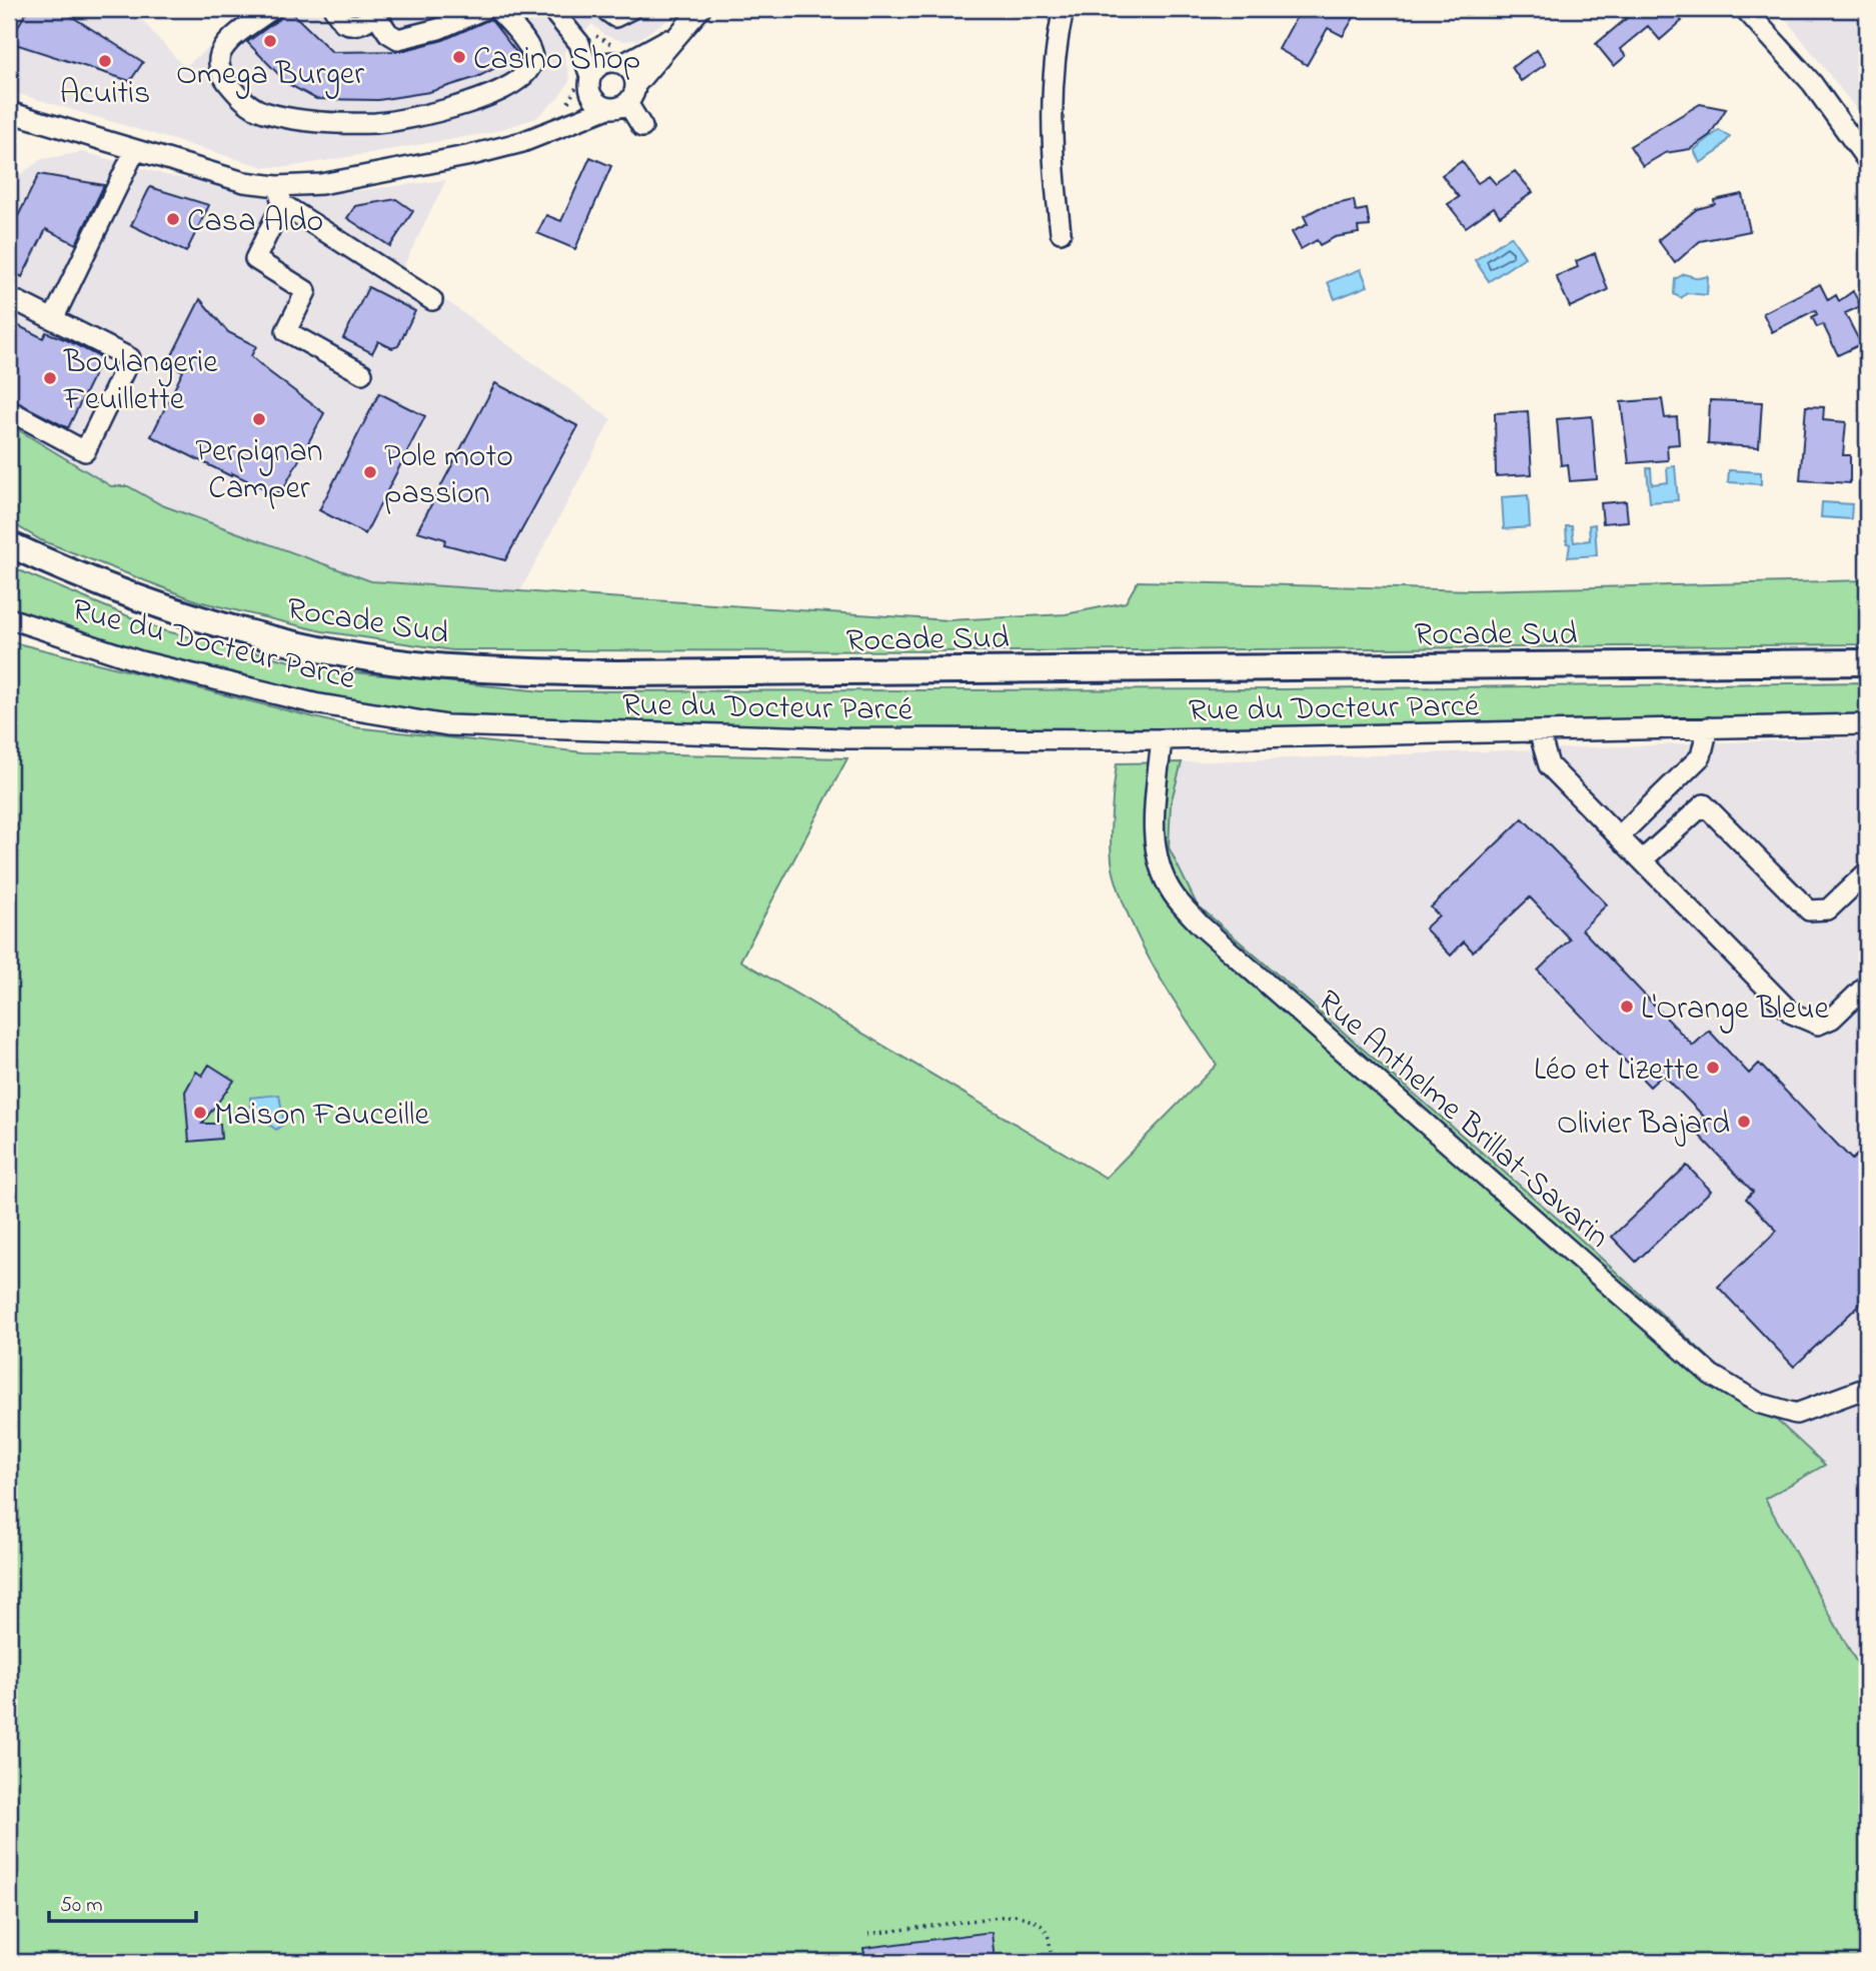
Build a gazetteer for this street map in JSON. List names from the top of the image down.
{
  "streets": {
    "main road": ["Rocade Sud"],
    "street": ["Rue du Docteur Parcé", "Rue Anthelme Brillat-Savarin"]
  },
  "crossings": [
    ["Rue du Docteur Parcé", "Rue Anthelme Brillat-Savarin"]
  ],
  "places": [
    "Omega Burger",
    "Casino Shop",
    "Acuitis",
    "Casa Aldo",
    "Boulangerie Feuillette",
    "Perpignan Camper",
    "Pole moto passion",
    "L'Orange Bleue",
    "Léo et Lizette",
    "Maison Fauceille",
    "Olivier Bajard"
  ],
  "scale_bar": "50 m"
}
